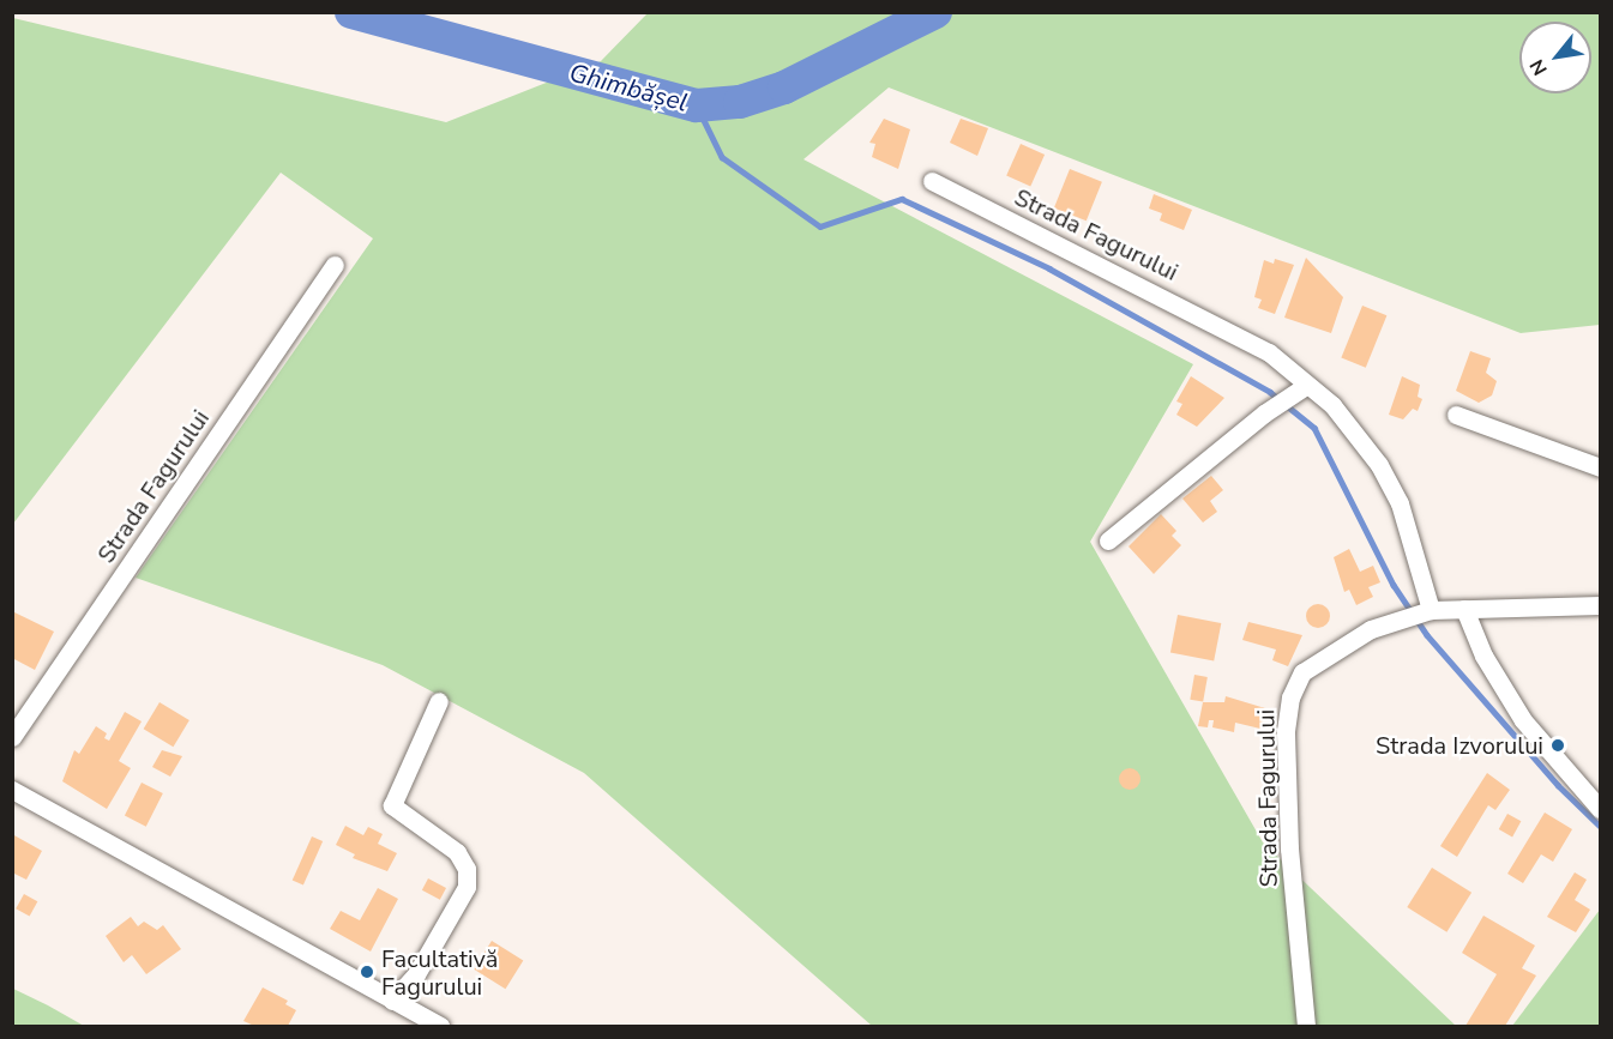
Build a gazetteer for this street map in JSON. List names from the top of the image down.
{
  "streets": {
    "street": ["Strada Fagurului"]
  },
  "water": ["Ghimbășel"],
  "places": ["Strada Izvorului", "Facultativă Fagurului"],
  "north": "bottom left"
}
